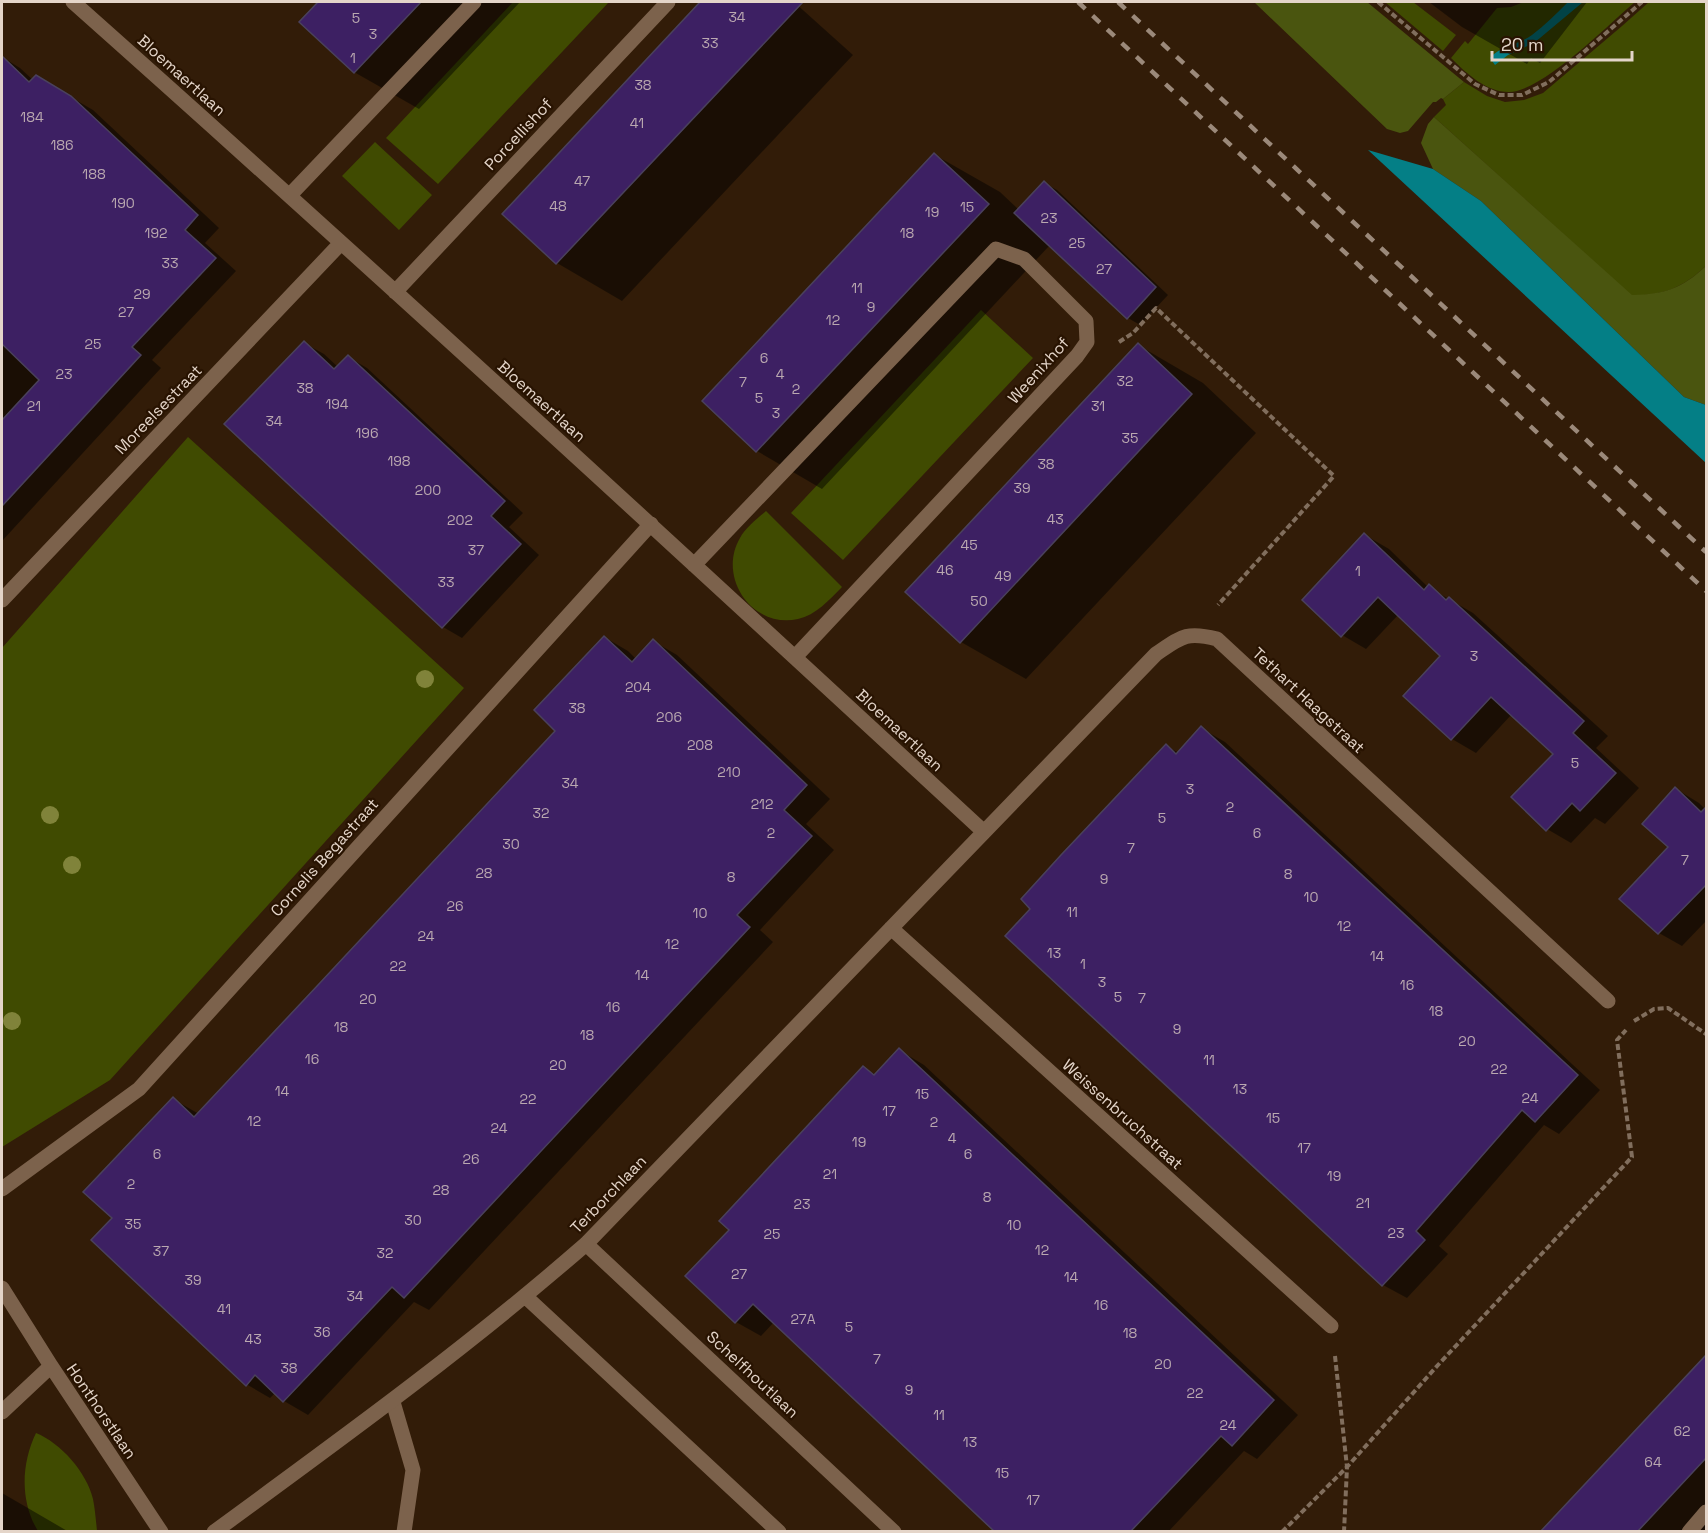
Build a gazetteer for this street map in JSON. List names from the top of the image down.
{
  "streets": {
    "street": [
      "Bloemaertlaan",
      "Porcellishof",
      "Weenixhof",
      "Moreelsestraat",
      "Tethart Haagstraat",
      "Cornelis Begastraat",
      "Weissenbruchstraat",
      "Terborchlaan",
      "Schelfhoutlaan",
      "Honthorstlaan"
    ]
  },
  "crossings": [
    ["Bloemaertlaan", "Porcellishof"],
    ["Bloemaertlaan", "Weenixhof"],
    ["Bloemaertlaan", "Moreelsestraat"],
    ["Bloemaertlaan", "Cornelis Begastraat"],
    ["Bloemaertlaan", "Terborchlaan"],
    ["Weissenbruchstraat", "Terborchlaan"],
    ["Terborchlaan", "Schelfhoutlaan"]
  ],
  "house_numbers": [
    "34",
    "5",
    "3",
    "33",
    "1",
    "38",
    "184",
    "41",
    "186",
    "188",
    "47",
    "190",
    "48",
    "15",
    "19",
    "23",
    "192",
    "18",
    "25",
    "33",
    "27",
    "11",
    "29",
    "9",
    "27",
    "12",
    "25",
    "6",
    "23",
    "4",
    "32",
    "7",
    "38",
    "2",
    "5",
    "194",
    "21",
    "31",
    "3",
    "34",
    "196",
    "35",
    "198",
    "38",
    "39",
    "200",
    "43",
    "202",
    "45",
    "37",
    "46",
    "1",
    "49",
    "33",
    "50",
    "3",
    "204",
    "38",
    "206",
    "208",
    "5",
    "210",
    "34",
    "3",
    "212",
    "2",
    "32",
    "5",
    "2",
    "6",
    "30",
    "7",
    "7",
    "28",
    "8",
    "8",
    "9",
    "10",
    "26",
    "11",
    "10",
    "12",
    "24",
    "12",
    "13",
    "14",
    "1",
    "22",
    "14",
    "3",
    "16",
    "5",
    "7",
    "20",
    "16",
    "18",
    "18",
    "9",
    "18",
    "20",
    "16",
    "11",
    "20",
    "22",
    "13",
    "14",
    "15",
    "24",
    "22",
    "17",
    "15",
    "12",
    "2",
    "24",
    "4",
    "19",
    "17",
    "6",
    "6",
    "26",
    "21",
    "19",
    "2",
    "28",
    "8",
    "21",
    "23",
    "30",
    "35",
    "10",
    "23",
    "25",
    "12",
    "37",
    "32",
    "27",
    "14",
    "39",
    "34",
    "16",
    "41",
    "27A",
    "5",
    "36",
    "18",
    "43",
    "7",
    "20",
    "38",
    "9",
    "22",
    "11",
    "24",
    "62",
    "13",
    "64",
    "15",
    "17"
  ],
  "scale_bar": "20 m"
}
